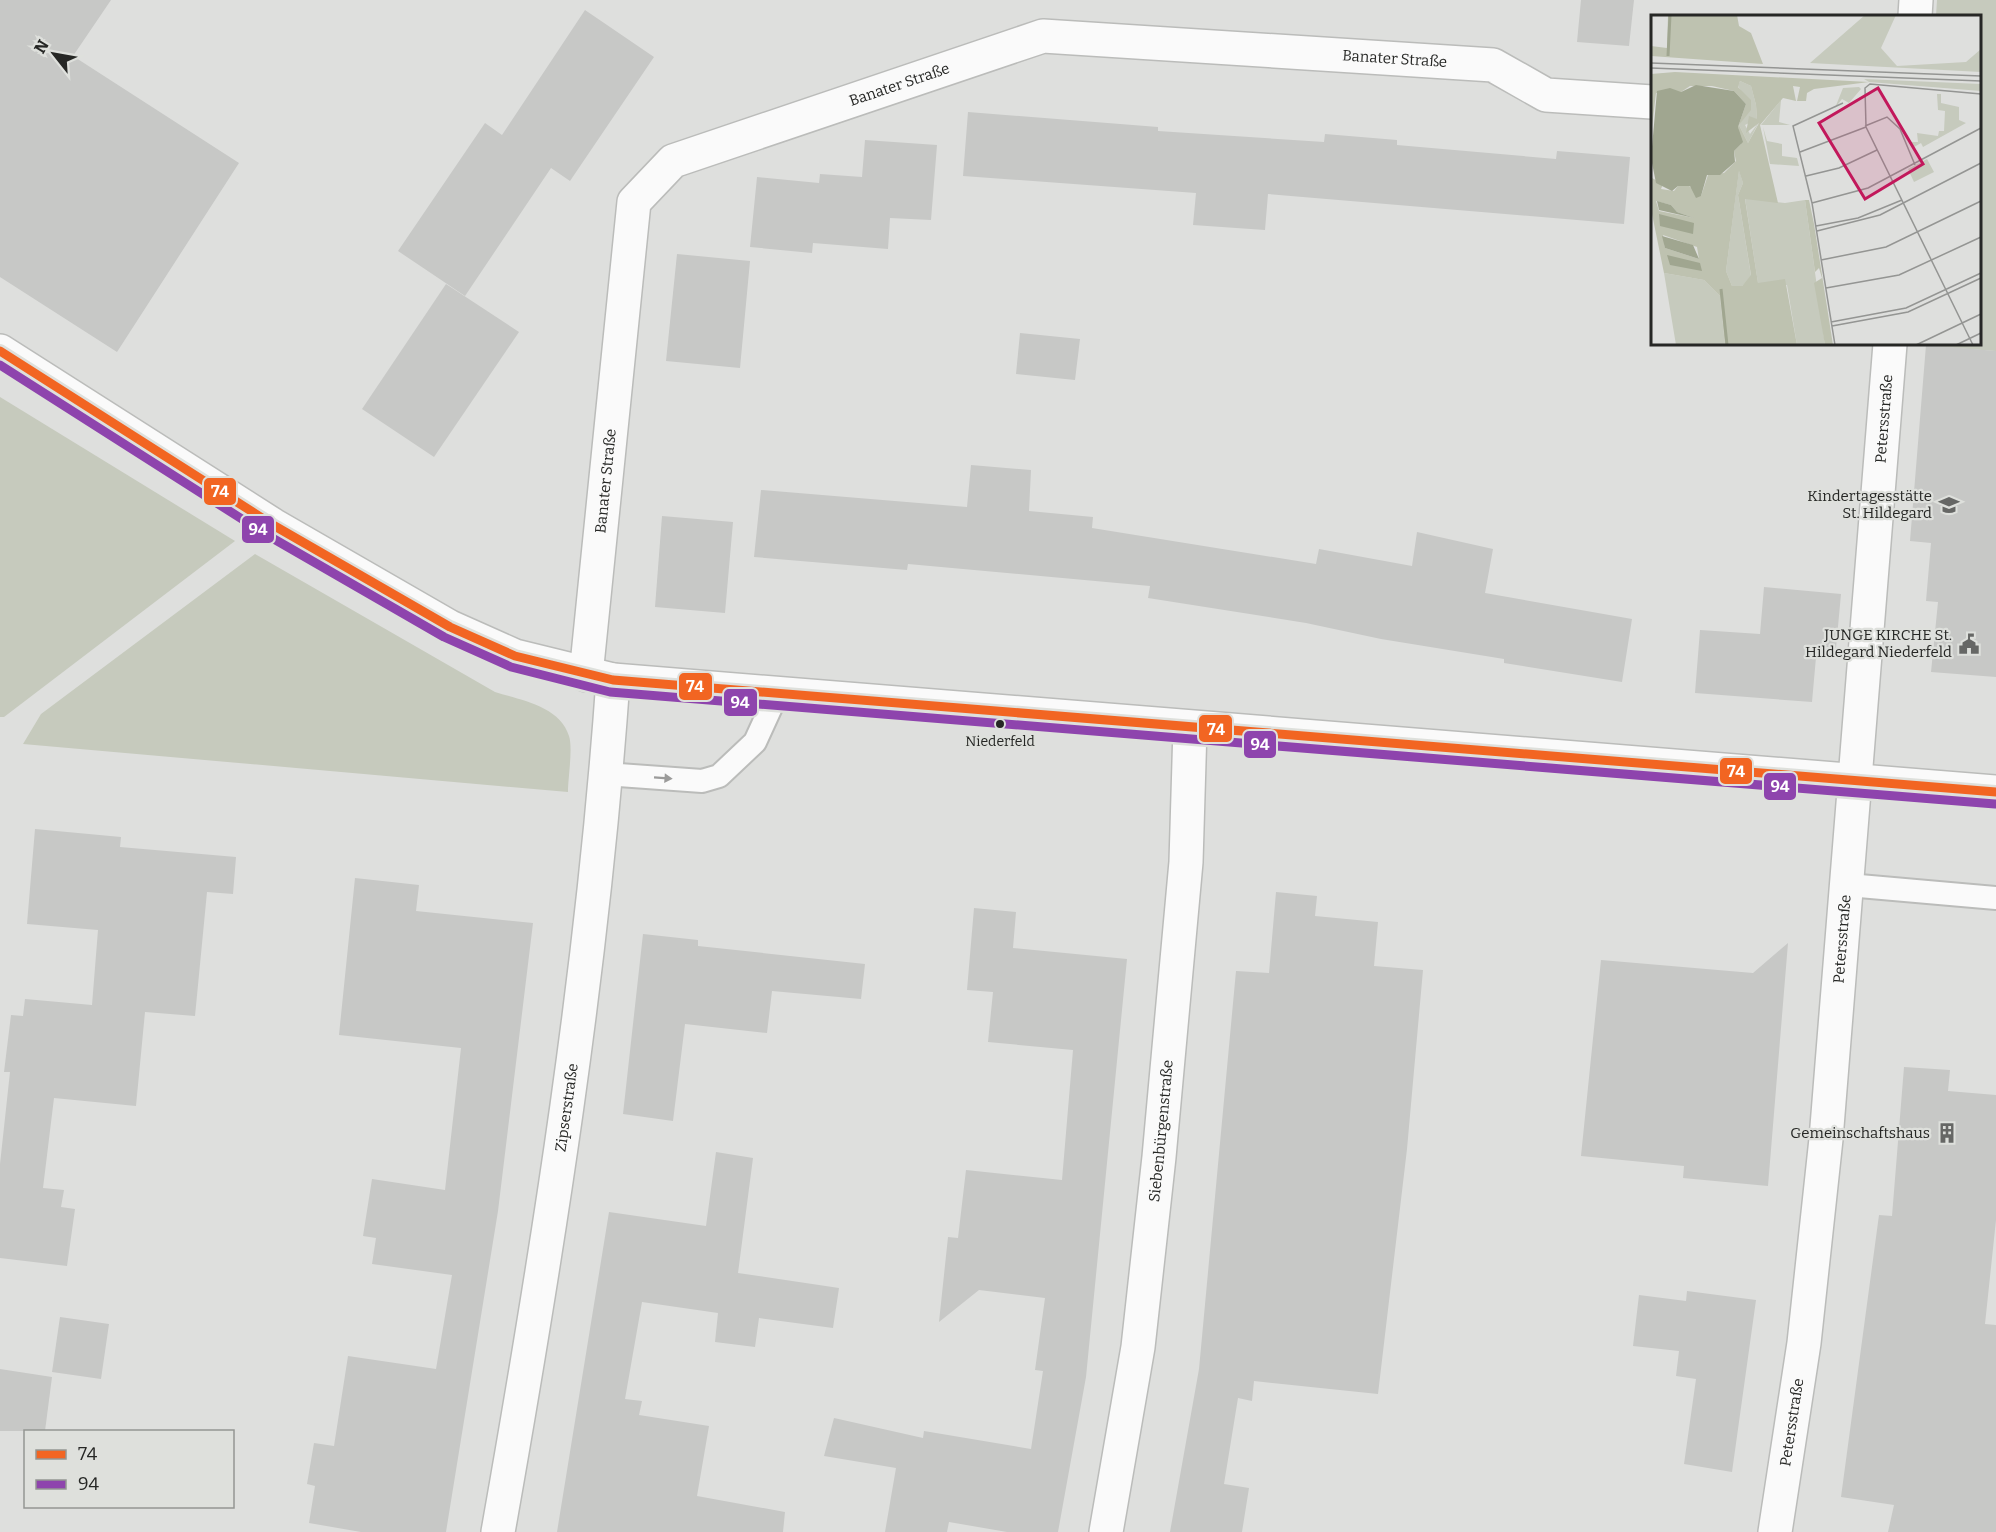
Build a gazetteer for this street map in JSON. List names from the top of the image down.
{
  "streets": {
    "street": [
      "Banater Straße",
      "Petersstraße",
      "Zipserstraße",
      "Siebenbürgenstraße"
    ]
  },
  "crossings": [
    ["Banater Straße", "Zipserstraße"]
  ],
  "places": {
    "school or university": ["Kindertagesstätte St. Hildegard"],
    "public building": ["JUNGE KIRCHE St. Hildegard Niederfeld"],
    "other": ["Niederfeld"],
    "building": ["Gemeinschaftshaus"]
  },
  "lines": ["transit line 74", "transit line 94"],
  "legend": ["74", "94"],
  "north": "top left"
}
